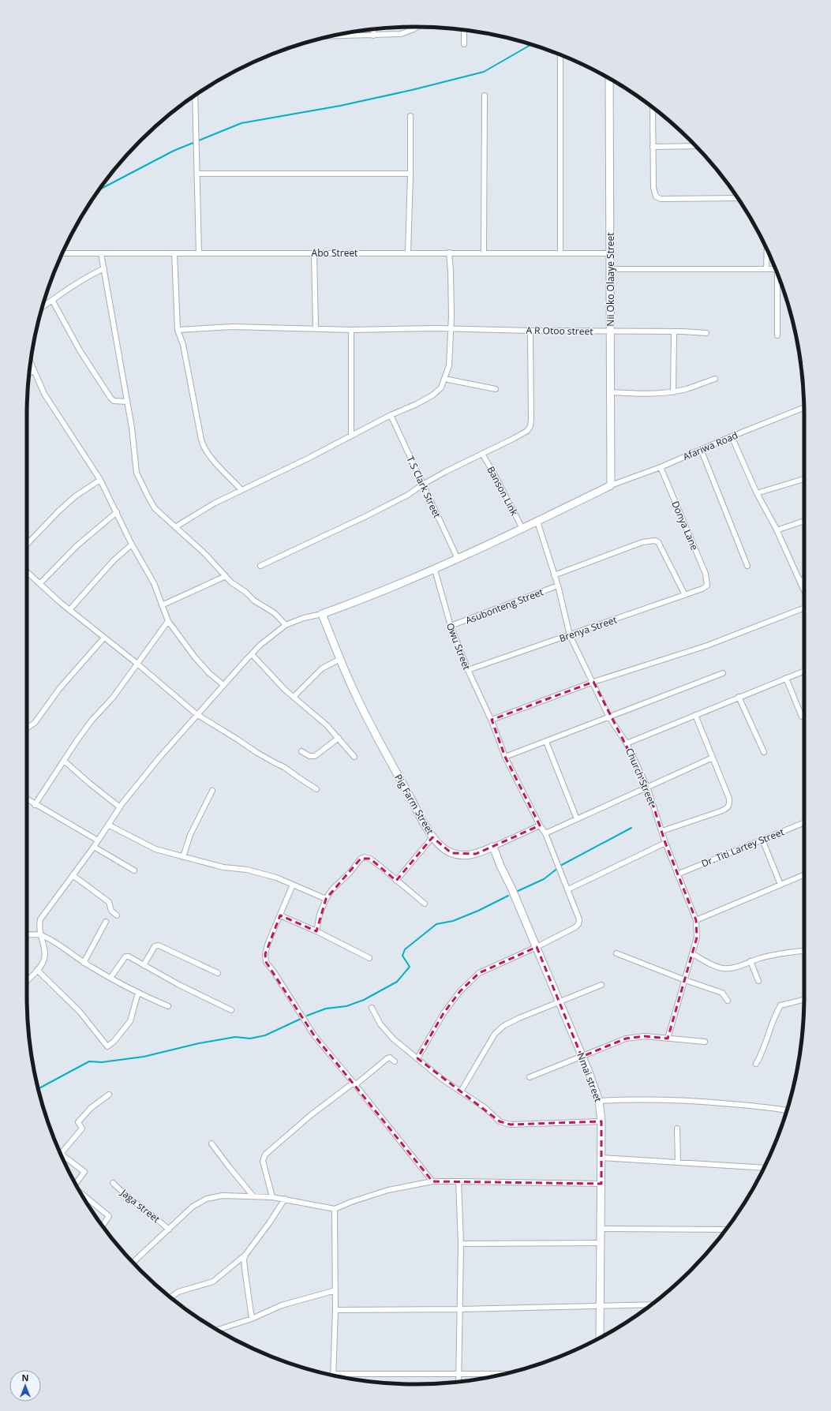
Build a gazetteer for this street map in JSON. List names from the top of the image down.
{
  "streets": {
    "street": [
      "Abo Street",
      "Nii Oko Olaaye Street",
      "A R Otoo street",
      "Afariwa Road",
      "T.S Clark Street",
      "Banson Link",
      "Donya Lane",
      "Asubonteng Street",
      "Brenya Street",
      "Owu Street",
      "Church Street",
      "Pig Farm Street",
      "Dr. Titi Lartey Street",
      "Nmai street",
      "Jaga street"
    ]
  },
  "crossings": [
    ["Abo Street", "Nii Oko Olaaye Street"],
    ["Nii Oko Olaaye Street", "A R Otoo street"],
    ["Nii Oko Olaaye Street", "Afariwa Road"],
    ["Afariwa Road", "Donya Lane"],
    ["Donya Lane", "Brenya Street"],
    ["Asubonteng Street", "Owu Street"],
    ["Asubonteng Street", "Church Street"],
    ["Brenya Street", "Owu Street"],
    ["Brenya Street", "Church Street"],
    ["Church Street", "Dr. Titi Lartey Street"],
    ["Pig Farm Street", "Nmai street"]
  ],
  "north": "top"
}
